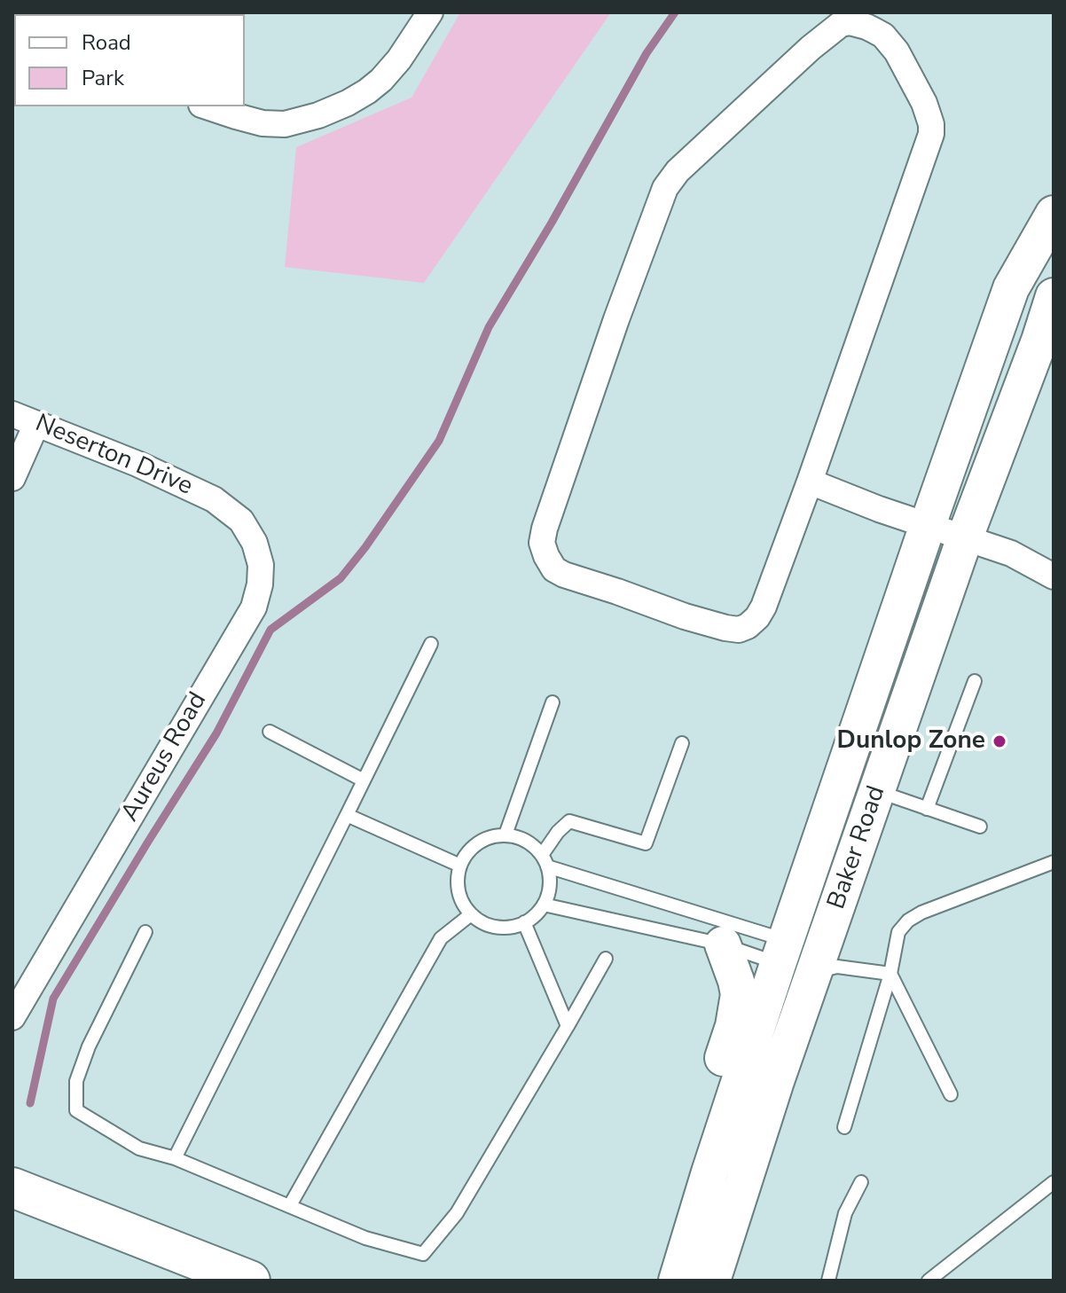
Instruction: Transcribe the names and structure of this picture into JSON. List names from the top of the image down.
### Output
{
  "streets": {
    "main road": ["Baker Road"],
    "street": ["Neserton Drive", "Aureus Road"]
  },
  "crossings": [
    ["Neserton Drive", "Aureus Road"]
  ],
  "places": ["Dunlop Zone"],
  "legend": ["Road", "Park"]
}
